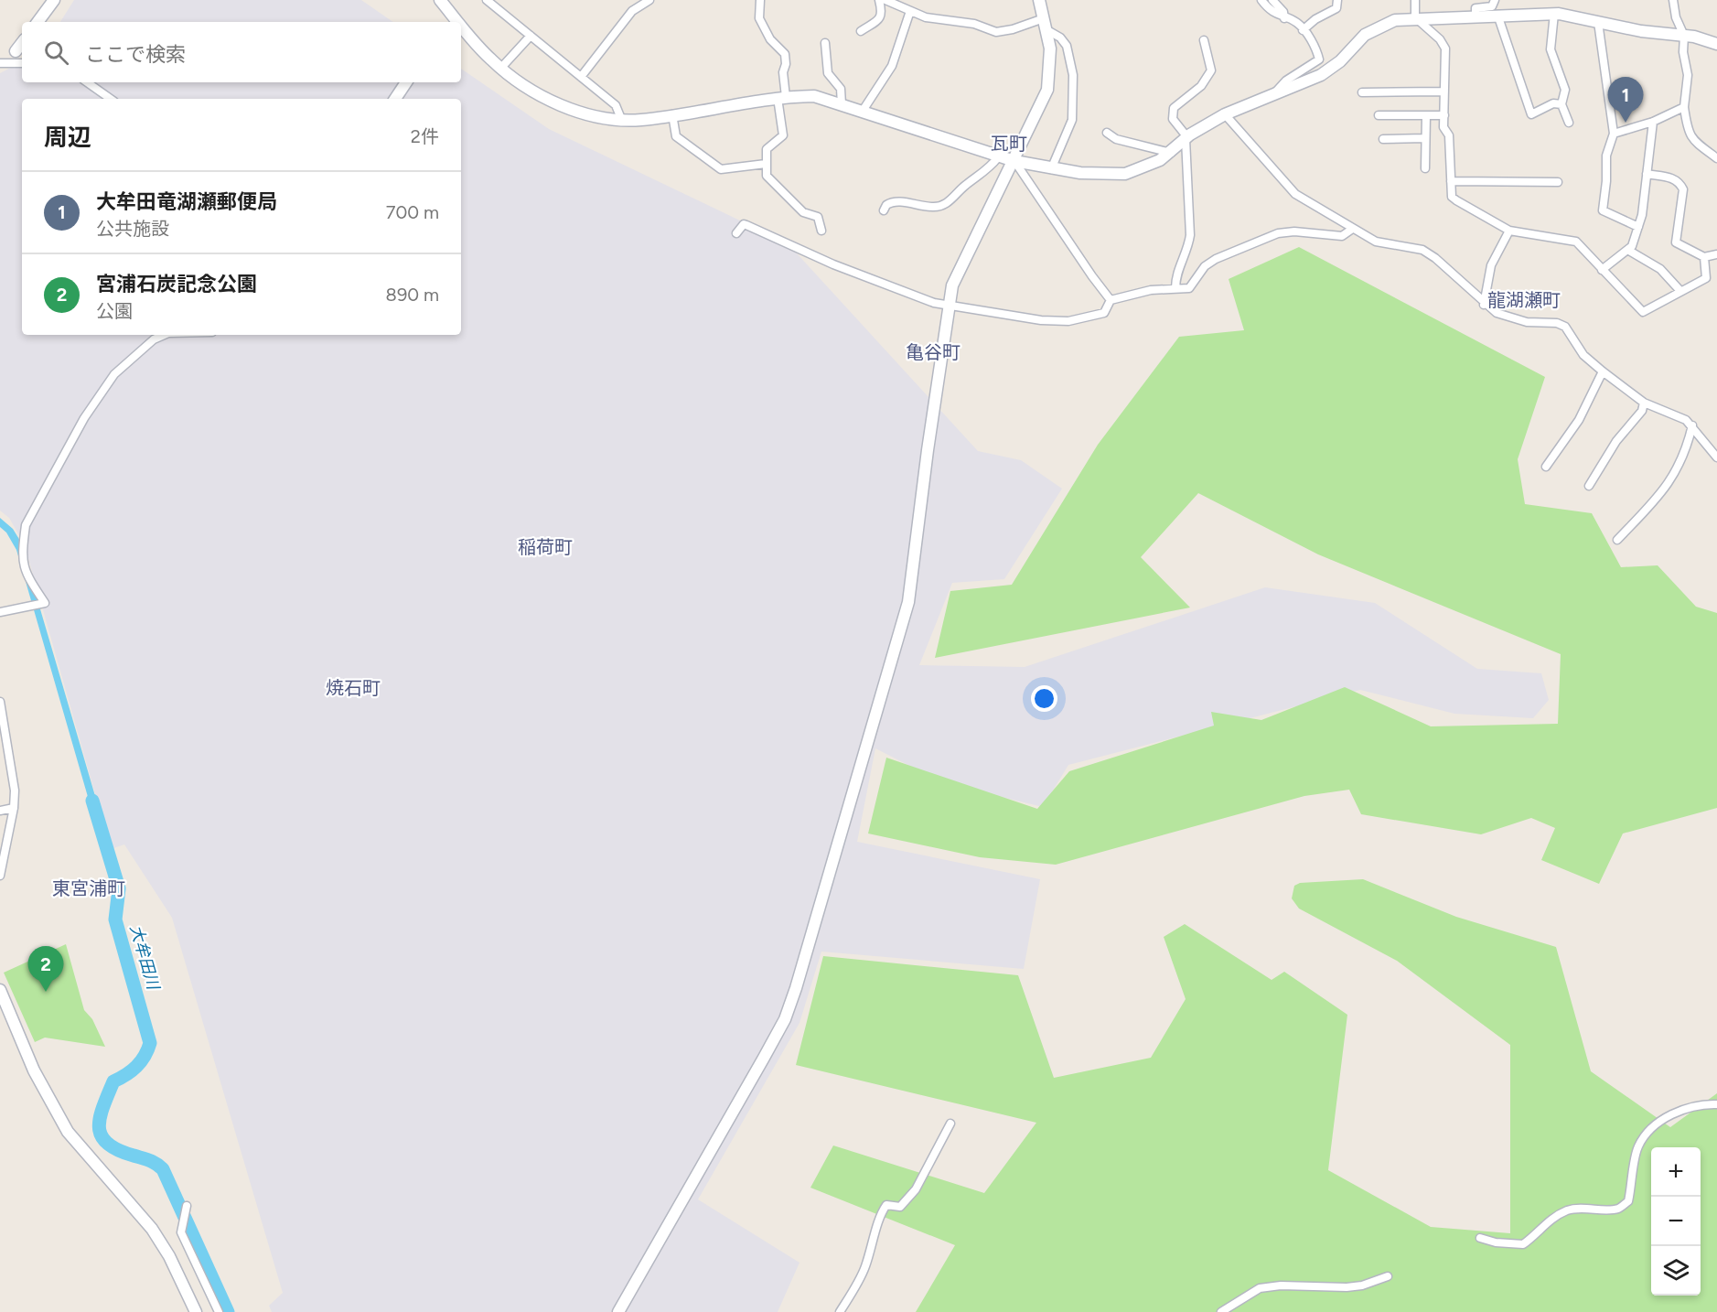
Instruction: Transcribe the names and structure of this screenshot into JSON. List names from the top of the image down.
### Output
{
  "districts": [
    "瓦町",
    "龍湖瀬町",
    "亀谷町",
    "稲荷町",
    "焼石町",
    "東宮浦町"
  ],
  "water": ["大牟田川"],
  "page": {
    "search": "ここで検索",
    "pins": ["1", "2"],
    "heading": ["周辺", "2件"],
    "list": [
      {
        "mark": "1",
        "name": "大牟田竜湖瀬郵便局",
        "note": "公共施設",
        "value": "700 m"
      },
      {
        "mark": "2",
        "name": "宮浦石炭記念公園",
        "note": "公園",
        "value": "890 m"
      }
    ],
    "map_buttons": ["+", "−"]
  }
}
